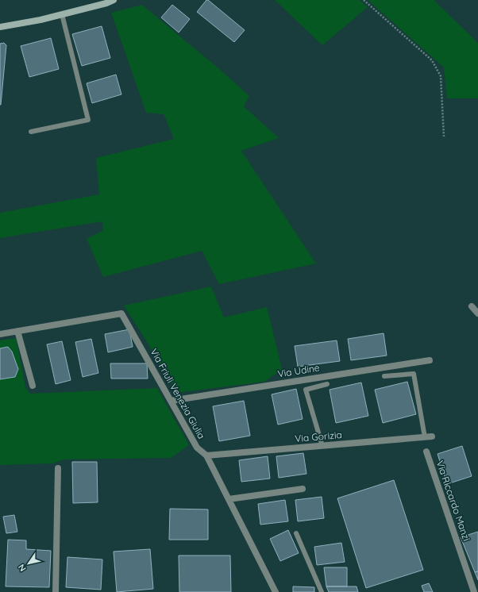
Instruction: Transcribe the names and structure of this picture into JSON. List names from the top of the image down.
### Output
{
  "streets": {
    "street": [
      "Via Udine",
      "Via Friuli Venezia Giulia",
      "Via Gorizia",
      "Via Riccardo Manzi"
    ]
  },
  "crossings": [
    ["Via Udine", "Via Friuli Venezia Giulia"],
    ["Via Friuli Venezia Giulia", "Via Gorizia"]
  ],
  "north": "bottom left"
}
